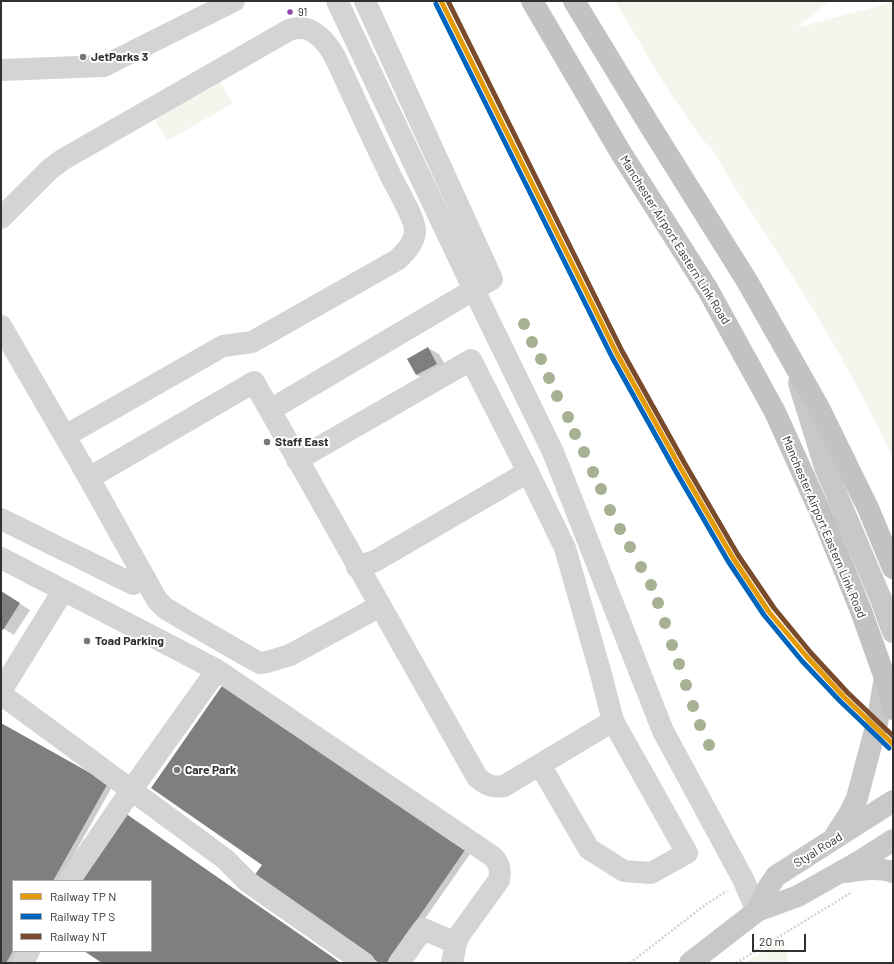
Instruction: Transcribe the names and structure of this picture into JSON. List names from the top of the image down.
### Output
{
  "streets": {
    "highway": ["Manchester Airport Eastern Link Road"],
    "main road": ["Styal Road"]
  },
  "places": [
    "91",
    "JetParks 3",
    "Staff East",
    "Toad Parking",
    "Care Park"
  ],
  "lines": ["rail line NT"],
  "legend": ["Railway TP N", "Railway TP S", "Railway NT"],
  "scale_bar": "20 m"
}
